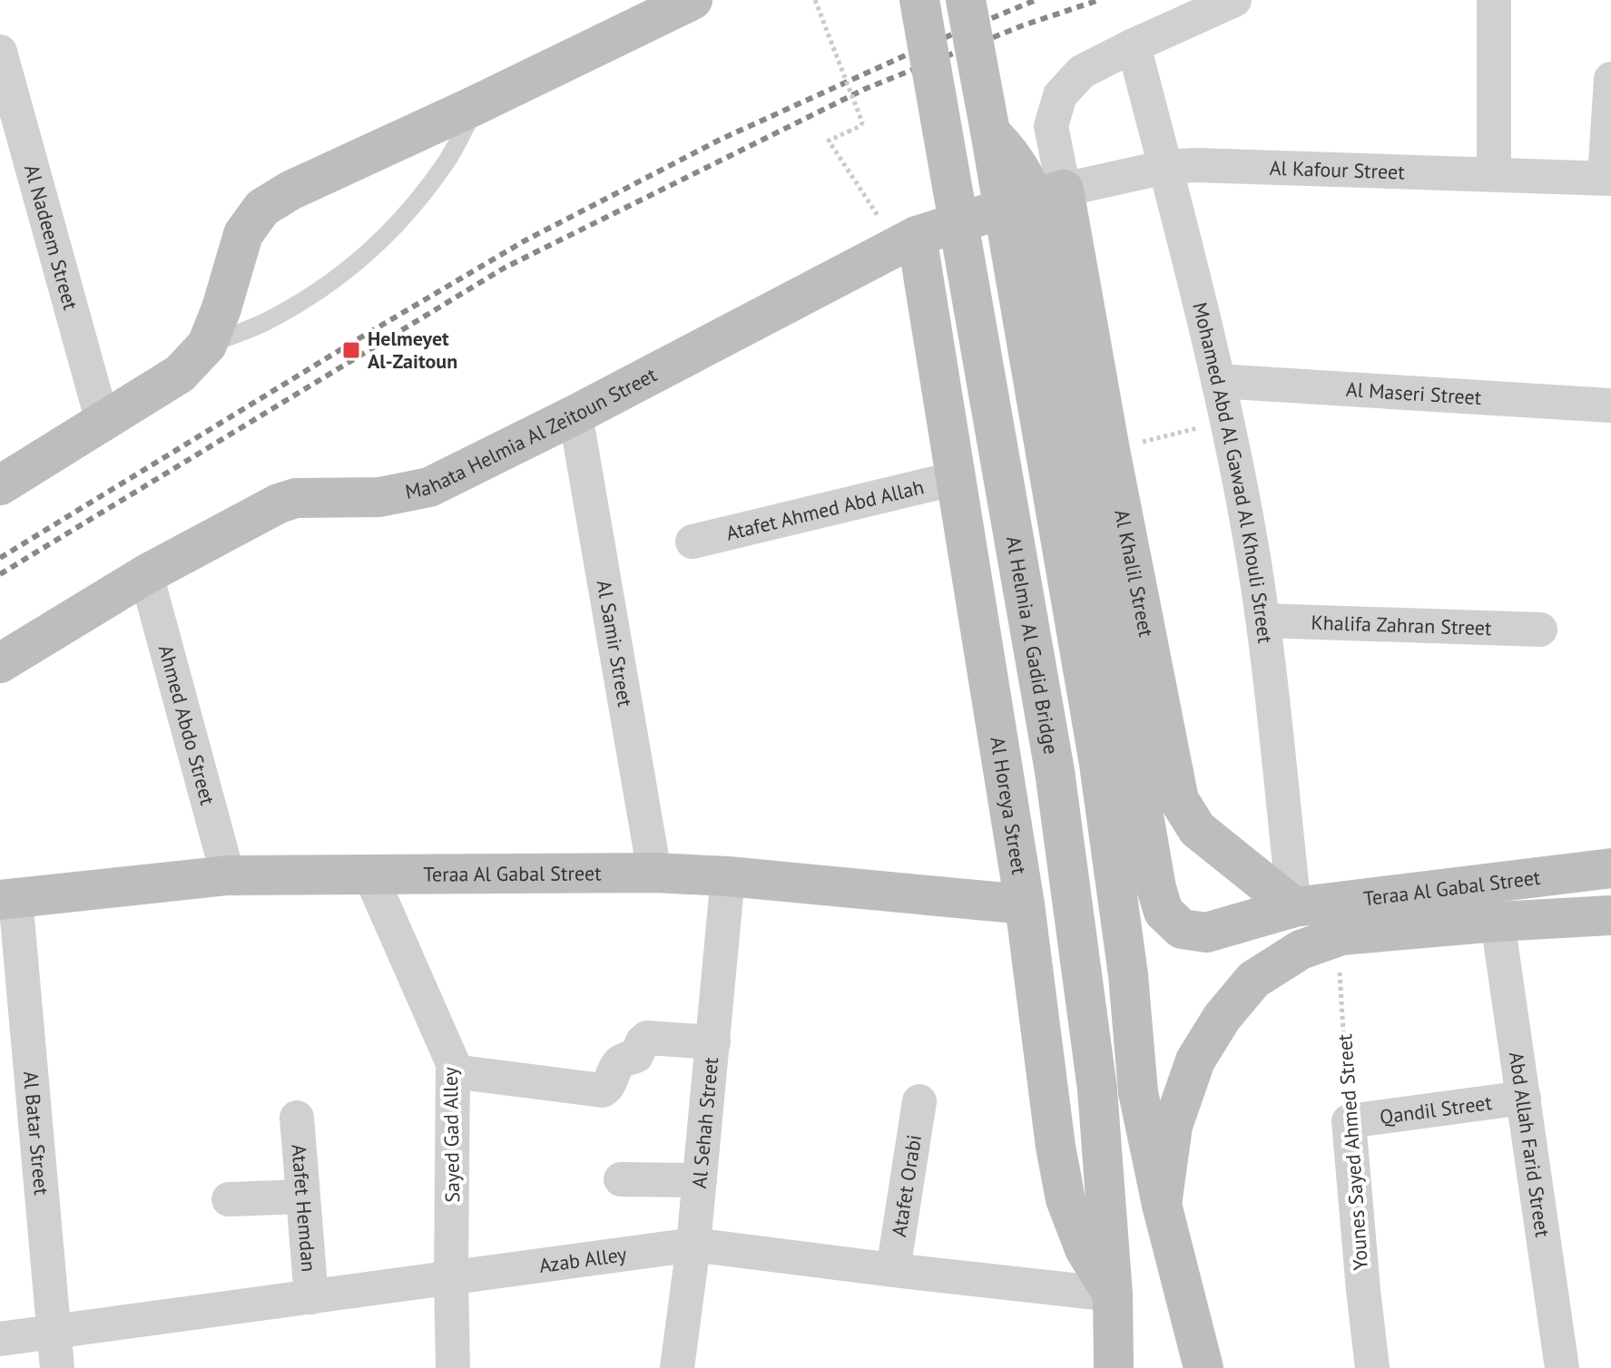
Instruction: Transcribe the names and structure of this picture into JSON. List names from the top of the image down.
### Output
{
  "streets": {
    "street": [
      "Al Kafour Street",
      "Al Nadeem Street",
      "Al Maseri Street",
      "Mahata Helmia Al Zeitoun Street",
      "Mohamed Abd Al Gawad Al Khouli Street",
      "Atafet Ahmed Abd Allah",
      "Al Khalil Street",
      "Khalifa Zahran Street",
      "Al Samir Street",
      "Al Helmia Al Gadid Bridge",
      "Ahmed Abdo Street",
      "Al Horeya Street",
      "Teraa Al Gabal Street",
      "Qandil Street",
      "Al Sehah Street",
      "Al Batar Street",
      "Sayed Gad Alley",
      "Abd Allah Farid Street",
      "Younes Sayed Ahmed Street",
      "Atafet Orabi",
      "Atafet Hemdan",
      "Azab Alley"
    ]
  },
  "crossings": [
    ["Al Kafour Street", "Mahata Helmia Al Zeitoun Street"],
    ["Al Kafour Street", "Mohamed Abd Al Gawad Al Khouli Street"],
    ["Al Kafour Street", "Al Khalil Street"],
    ["Al Maseri Street", "Mohamed Abd Al Gawad Al Khouli Street"],
    ["Mahata Helmia Al Zeitoun Street", "Al Khalil Street"],
    ["Mahata Helmia Al Zeitoun Street", "Al Samir Street"],
    ["Mahata Helmia Al Zeitoun Street", "Ahmed Abdo Street"],
    ["Mahata Helmia Al Zeitoun Street", "Al Horeya Street"],
    ["Mohamed Abd Al Gawad Al Khouli Street", "Al Khalil Street"],
    ["Mohamed Abd Al Gawad Al Khouli Street", "Khalifa Zahran Street"],
    ["Mohamed Abd Al Gawad Al Khouli Street", "Teraa Al Gabal Street"],
    ["Atafet Ahmed Abd Allah", "Al Horeya Street"],
    ["Al Khalil Street", "Teraa Al Gabal Street"],
    ["Al Samir Street", "Teraa Al Gabal Street"],
    ["Al Helmia Al Gadid Bridge", "Al Horeya Street"],
    ["Al Helmia Al Gadid Bridge", "Azab Alley"],
    ["Ahmed Abdo Street", "Teraa Al Gabal Street"],
    ["Al Horeya Street", "Teraa Al Gabal Street"],
    ["Al Horeya Street", "Azab Alley"],
    ["Teraa Al Gabal Street", "Al Sehah Street"],
    ["Teraa Al Gabal Street", "Al Batar Street"],
    ["Teraa Al Gabal Street", "Sayed Gad Alley"],
    ["Teraa Al Gabal Street", "Abd Allah Farid Street"],
    ["Teraa Al Gabal Street", "Younes Sayed Ahmed Street"],
    ["Qandil Street", "Abd Allah Farid Street"],
    ["Qandil Street", "Younes Sayed Ahmed Street"],
    ["Al Sehah Street", "Azab Alley"],
    ["Al Batar Street", "Azab Alley"],
    ["Sayed Gad Alley", "Azab Alley"],
    ["Atafet Orabi", "Azab Alley"],
    ["Atafet Hemdan", "Azab Alley"]
  ],
  "places": {
    "transit": ["Helmeyet Al-Zaitoun"]
  }
}
